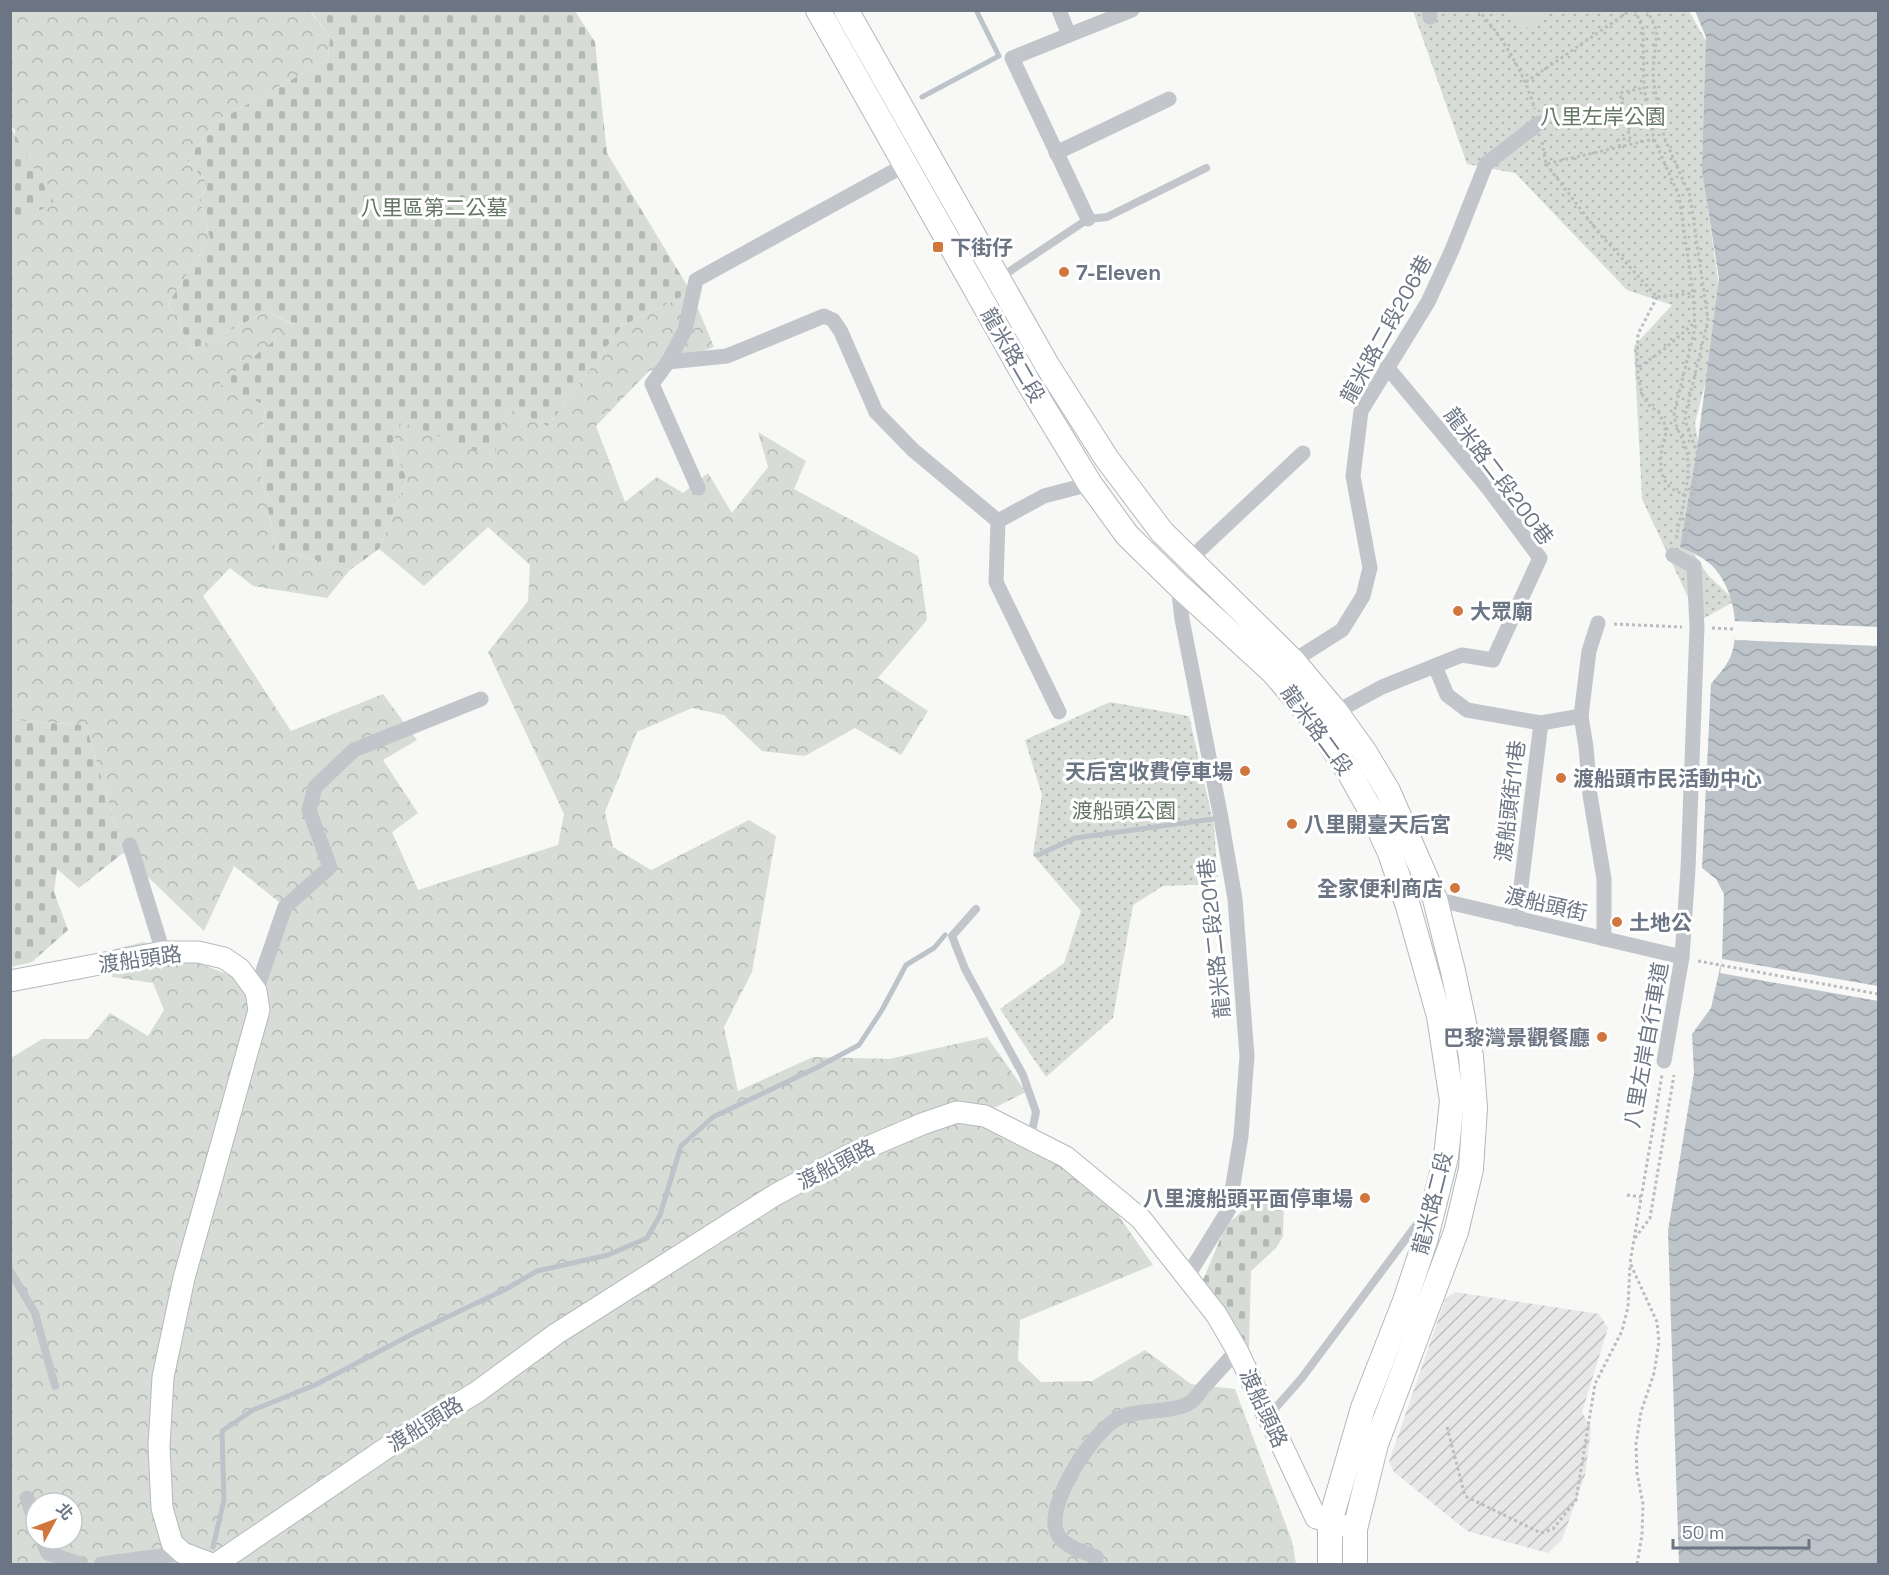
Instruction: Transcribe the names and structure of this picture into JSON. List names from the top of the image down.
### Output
{
  "streets": {
    "main road": ["龍米路二段"],
    "street": [
      "龍米路二段206巷",
      "龍米路二段200巷",
      "渡船頭街11巷",
      "渡船頭街",
      "龍米路二段201巷",
      "渡船頭路",
      "八里左岸自行車道"
    ]
  },
  "crossings": [
    ["龍米路二段206巷", "龍米路二段"],
    ["龍米路二段206巷", "龍米路二段200巷"],
    ["龍米路二段", "龍米路二段200巷"],
    ["龍米路二段", "渡船頭街"],
    ["龍米路二段", "龍米路二段201巷"],
    ["龍米路二段", "渡船頭路"],
    ["渡船頭街11巷", "渡船頭街"],
    ["渡船頭街", "八里左岸自行車道"],
    ["龍米路二段201巷", "渡船頭路"]
  ],
  "parks": ["八里左岸公園", "八里區第二公墓", "渡船頭公園"],
  "places": {
    "transit": ["下街仔"],
    "other": [
      "7-Eleven",
      "大眾廟",
      "天后宮收費停車場",
      "渡船頭市民活動中心",
      "八里開臺天后宮",
      "全家便利商店",
      "土地公",
      "巴黎灣景觀餐廳",
      "八里渡船頭平面停車場"
    ]
  },
  "scale_bar": "50 m",
  "north": "top right"
}
